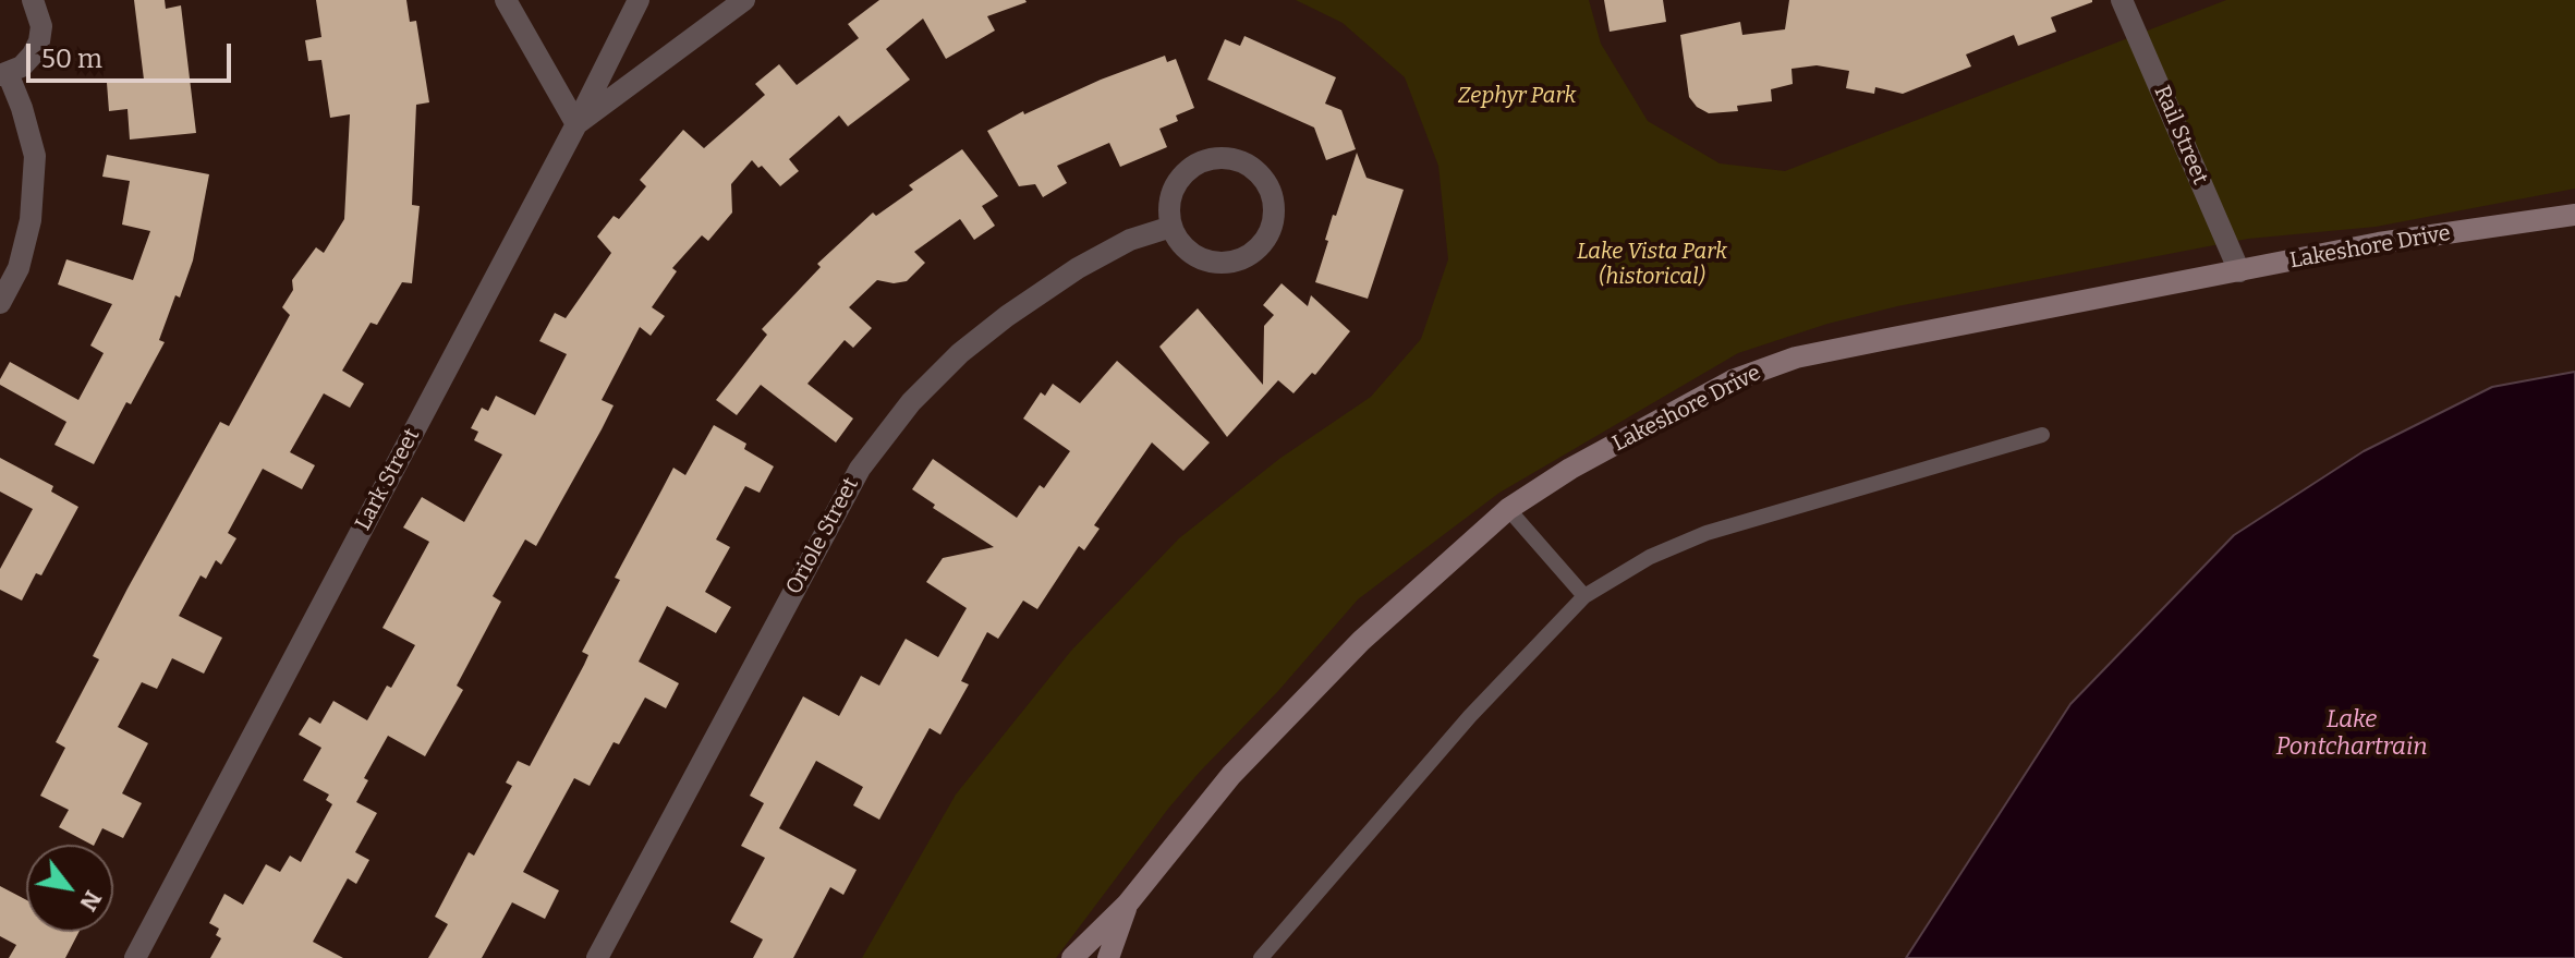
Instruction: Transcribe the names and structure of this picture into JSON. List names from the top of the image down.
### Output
{
  "streets": {
    "street": [
      "Rail Street",
      "Lakeshore Drive",
      "Lark Street",
      "Oriole Street"
    ]
  },
  "crossings": [
    ["Rail Street", "Lakeshore Drive"]
  ],
  "water": ["Lake Pontchartrain"],
  "parks": ["Zephyr Park", "Lake Vista Park (historical)"],
  "scale_bar": "50 m",
  "north": "bottom right"
}
